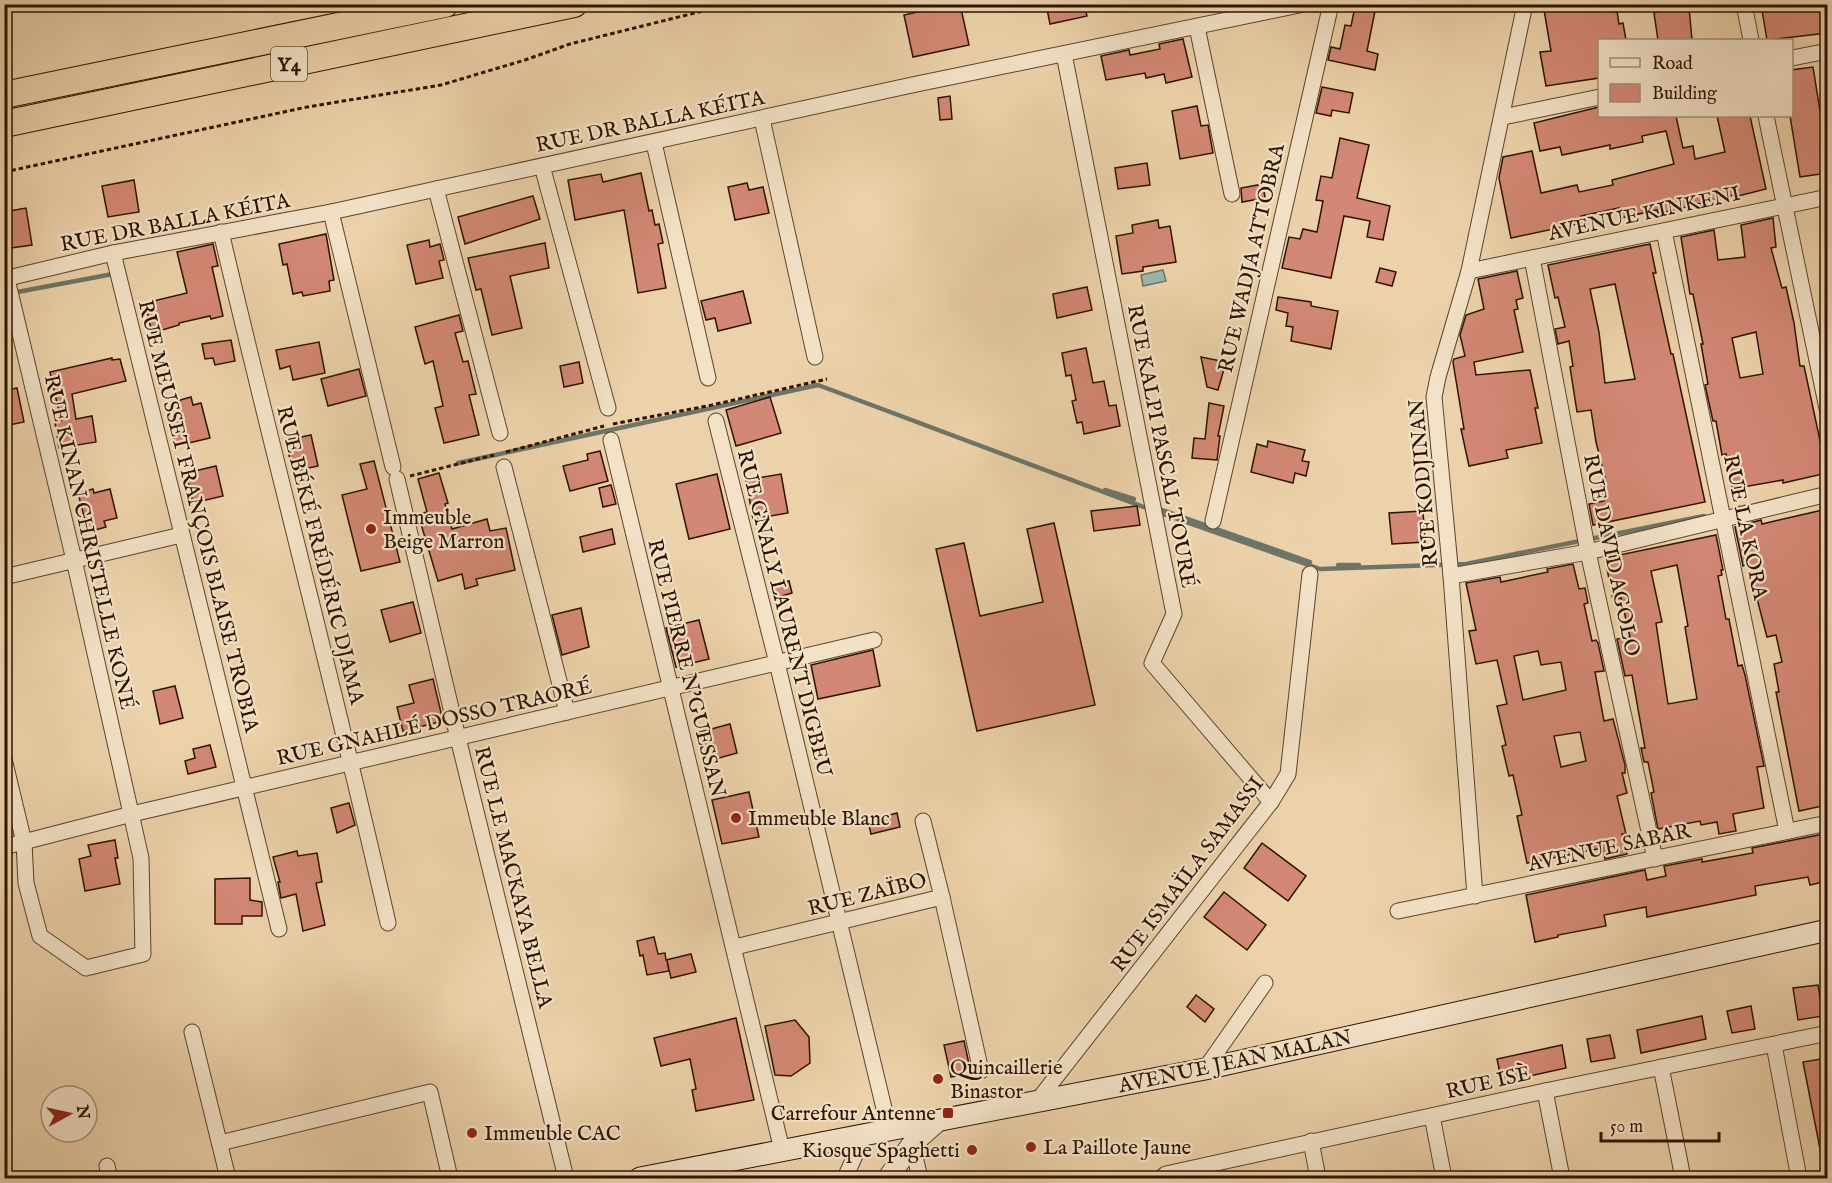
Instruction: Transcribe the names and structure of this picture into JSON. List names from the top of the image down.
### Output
{
  "streets": {
    "highway": ["Y4"],
    "main road": ["AVENUE JEAN MALAN"],
    "street": [
      "RUE DR BALLA KÉITA",
      "AVENUE KINKENI",
      "RUE WADJA ATTOBRA",
      "RUE KALPI PASCAL TOURÉ",
      "RUE KODJINAN",
      "RUE MEUSSET FRANÇOIS BLAISE TROBIA",
      "RUE LA KORA",
      "RUE KINAN CHRISTELLE KONÉ",
      "RUE BÉKÉ FRÉDÉRIC DJAMA",
      "RUE DAVID AGOLO",
      "RUE GNALY LAURENT DIGBEU",
      "RUE PIERRE N'GUESSAN",
      "RUE GNAHLÉ DOSSO TRAORÉ",
      "AVENUE SABAR",
      "RUE ISMAÏLA SAMASSI",
      "RUE LE MACKAYA BELLA",
      "RUE ZAÏBO",
      "RUE ISÈ"
    ]
  },
  "crossings": [
    ["RUE DR BALLA KÉITA", "RUE KALPI PASCAL TOURÉ"],
    ["RUE DR BALLA KÉITA", "RUE MEUSSET FRANÇOIS BLAISE TROBIA"],
    ["RUE DR BALLA KÉITA", "RUE KINAN CHRISTELLE KONÉ"],
    ["RUE DR BALLA KÉITA", "RUE BÉKÉ FRÉDÉRIC DJAMA"],
    ["RUE DR BALLA KÉITA", "RUE LE MACKAYA BELLA"],
    ["AVENUE KINKENI", "RUE KODJINAN"],
    ["AVENUE KINKENI", "RUE LA KORA"],
    ["AVENUE KINKENI", "RUE DAVID AGOLO"],
    ["RUE KALPI PASCAL TOURÉ", "RUE ISMAÏLA SAMASSI"],
    ["RUE KODJINAN", "AVENUE SABAR"],
    ["RUE MEUSSET FRANÇOIS BLAISE TROBIA", "RUE GNAHLÉ DOSSO TRAORÉ"],
    ["RUE LA KORA", "AVENUE SABAR"],
    ["RUE KINAN CHRISTELLE KONÉ", "RUE GNAHLÉ DOSSO TRAORÉ"],
    ["RUE BÉKÉ FRÉDÉRIC DJAMA", "RUE GNAHLÉ DOSSO TRAORÉ"],
    ["RUE DAVID AGOLO", "AVENUE SABAR"],
    ["RUE GNALY LAURENT DIGBEU", "RUE GNAHLÉ DOSSO TRAORÉ"],
    ["RUE GNALY LAURENT DIGBEU", "RUE ZAÏBO"],
    ["RUE GNALY LAURENT DIGBEU", "AVENUE JEAN MALAN"],
    ["RUE PIERRE N'GUESSAN", "RUE GNAHLÉ DOSSO TRAORÉ"],
    ["RUE PIERRE N'GUESSAN", "RUE ZAÏBO"],
    ["RUE PIERRE N'GUESSAN", "AVENUE JEAN MALAN"],
    ["RUE GNAHLÉ DOSSO TRAORÉ", "RUE LE MACKAYA BELLA"],
    ["RUE ISMAÏLA SAMASSI", "AVENUE JEAN MALAN"]
  ],
  "places": {
    "other": [
      "Immeuble Beige Marron",
      "Immeuble Blanc",
      "Quincaillerie Binastor",
      "Immeuble CAC",
      "La Paillote Jaune",
      "Kiosque Spaghetti"
    ],
    "transit": ["Carrefour Antenne"]
  },
  "legend": ["Road", "Building"],
  "scale_bar": "50 m",
  "north": "right"
}
